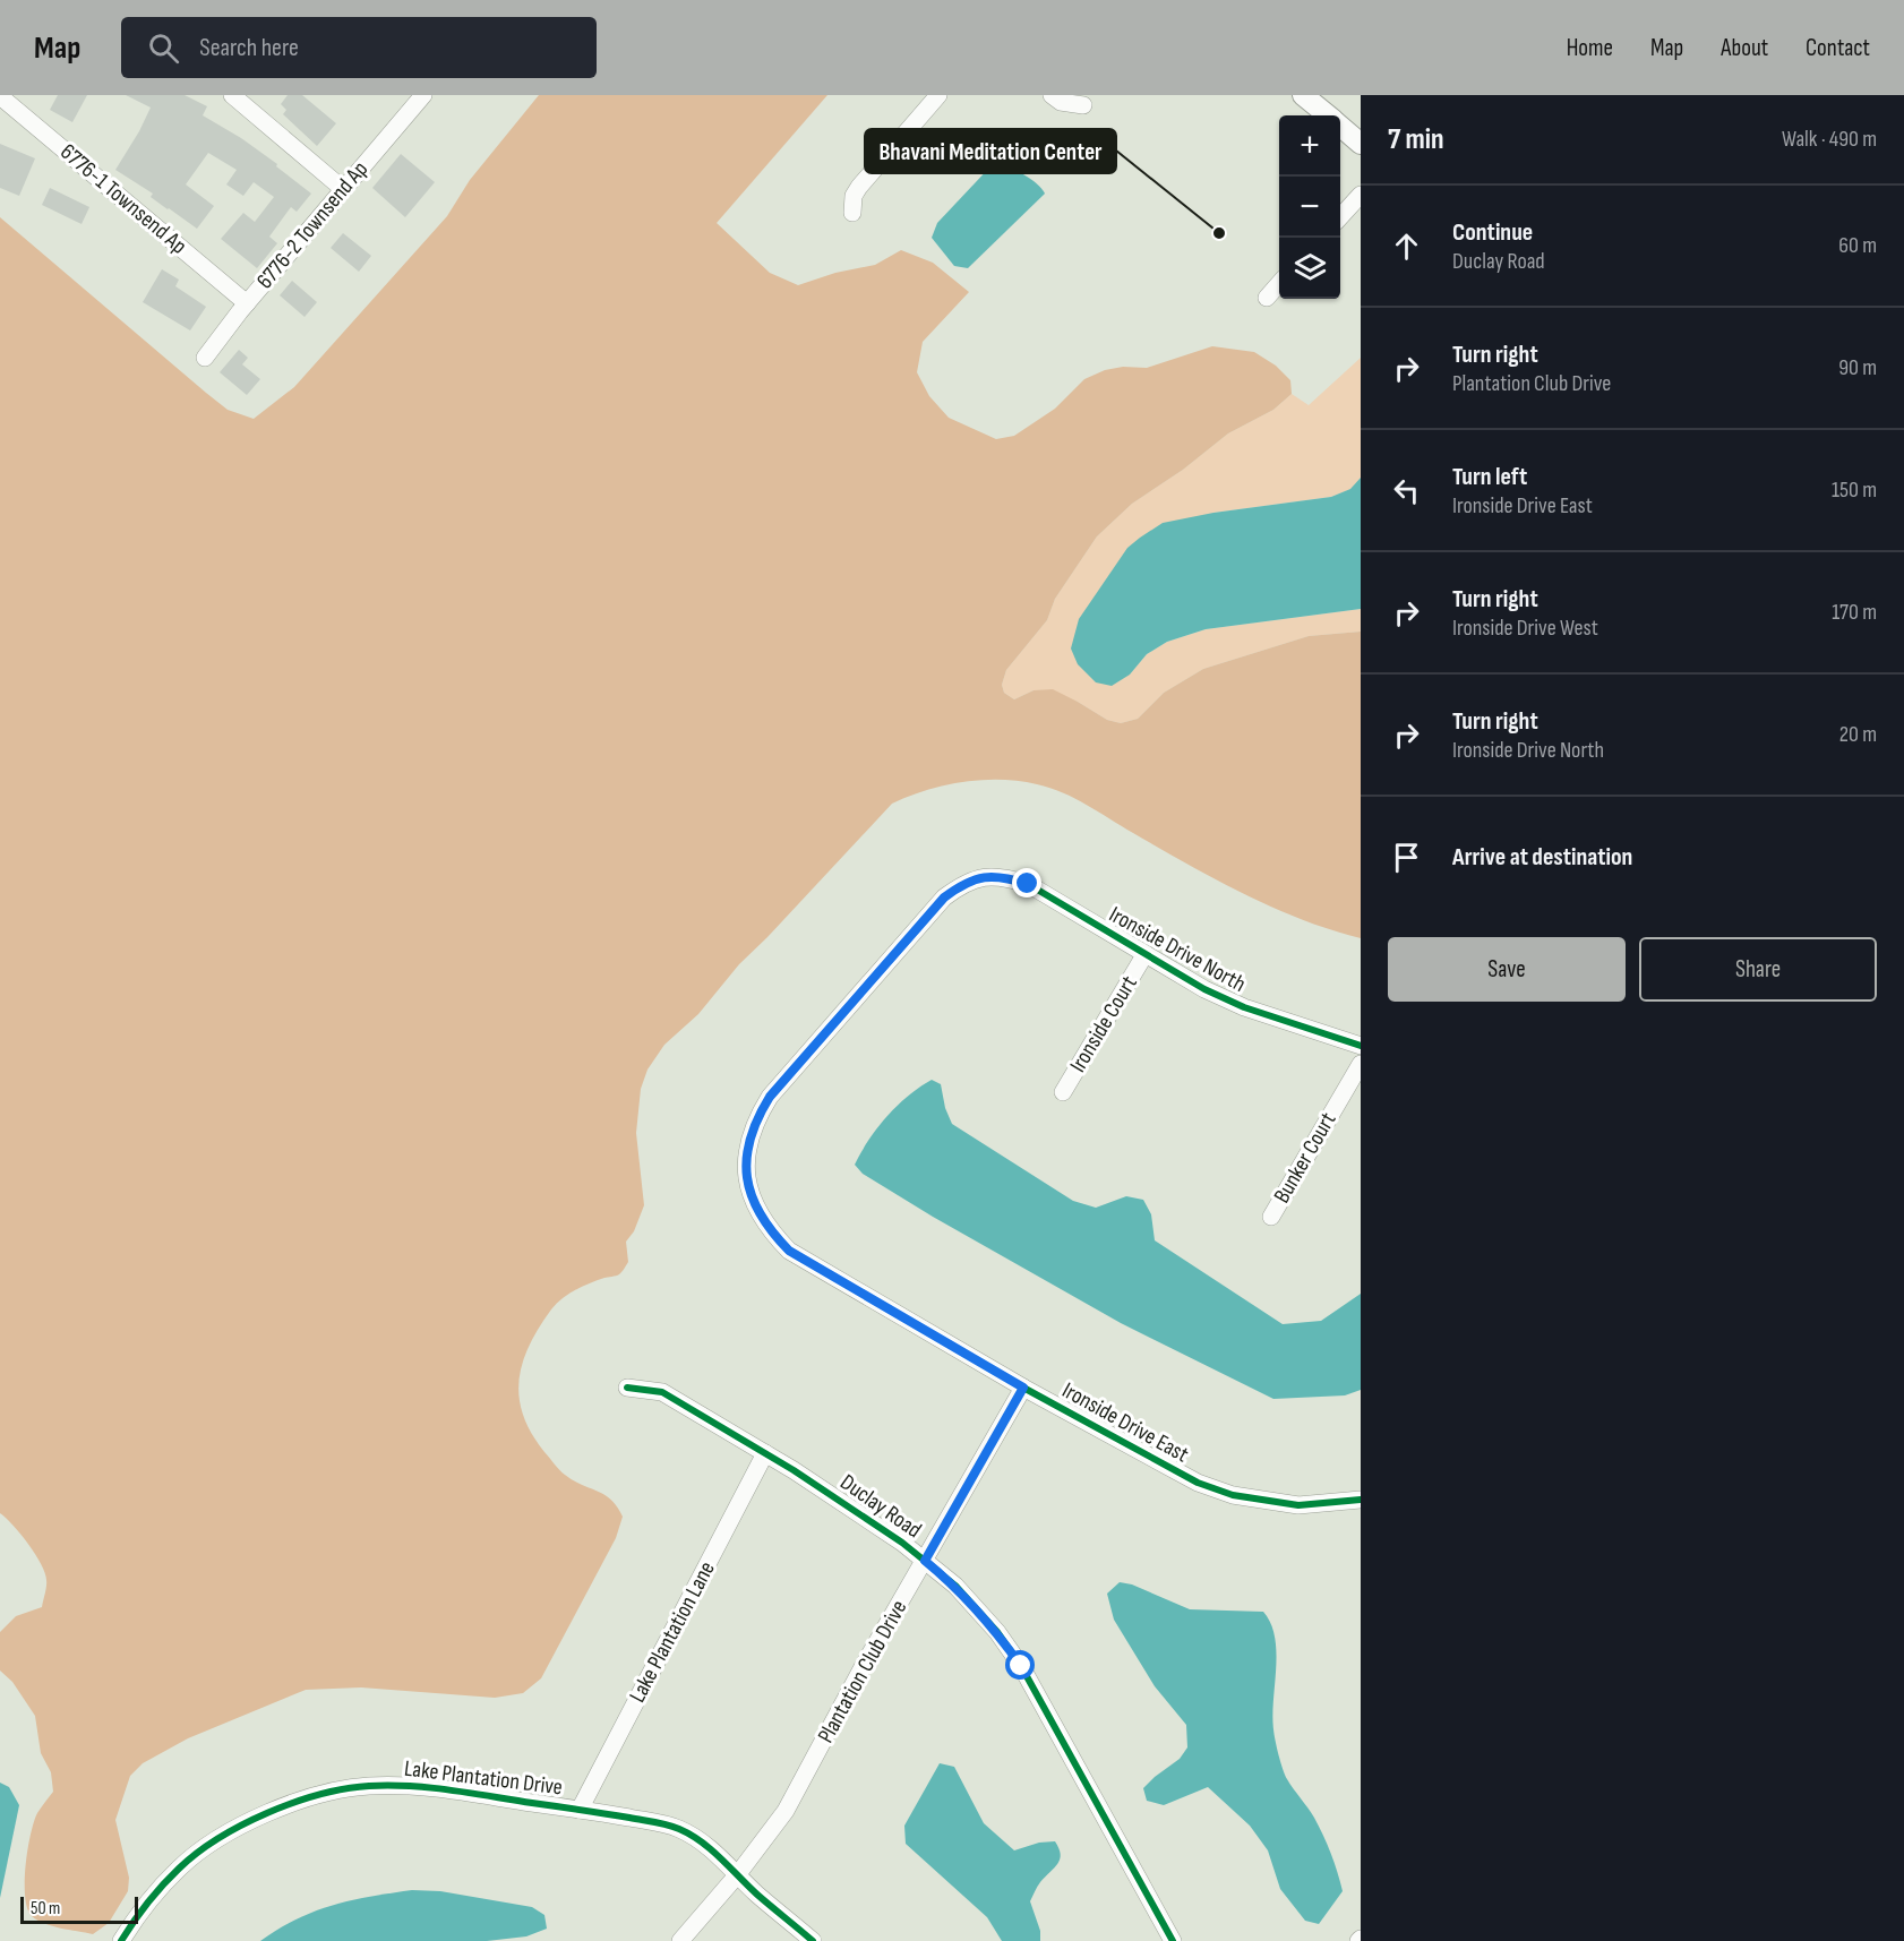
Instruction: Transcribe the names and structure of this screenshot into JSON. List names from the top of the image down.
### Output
{
  "streets": {
    "street": [
      "6776-1 Townsend Ap",
      "6776-2 Townsend Ap",
      "Ironside Drive North",
      "Ironside Court",
      "Bunker Court",
      "Ironside Drive East",
      "Duclay Road",
      "Lake Plantation Lane",
      "Plantation Club Drive",
      "Lake Plantation Drive"
    ]
  },
  "crossings": [
    ["6776-1 Townsend Ap", "6776-2 Townsend Ap"],
    ["Ironside Drive North", "Ironside Court"],
    ["Ironside Drive North", "Ironside Drive East"],
    ["Ironside Drive East", "Plantation Club Drive"],
    ["Duclay Road", "Lake Plantation Lane"],
    ["Duclay Road", "Plantation Club Drive"],
    ["Lake Plantation Lane", "Lake Plantation Drive"],
    ["Plantation Club Drive", "Lake Plantation Drive"]
  ],
  "places": ["Bhavani Meditation Center"],
  "scale_bar": "50 m",
  "page": {
    "header": "Map",
    "search": "Search here",
    "nav": [
      "Home",
      "Map",
      "About",
      "Contact"
    ],
    "heading": ["7 min", "Walk · 490 m"],
    "map_buttons": ["+", "−"],
    "list": [
      ["Continue", "Duclay Road", "60 m"],
      ["Turn right", "Plantation Club Drive", "90 m"],
      ["Turn left", "Ironside Drive East", "150 m"],
      ["Turn right", "Ironside Drive West", "170 m"],
      ["Turn right", "Ironside Drive North", "20 m"],
      "Arrive at destination"
    ],
    "buttons": ["Save", "Share"],
    "scale": "50 m"
  }
}
